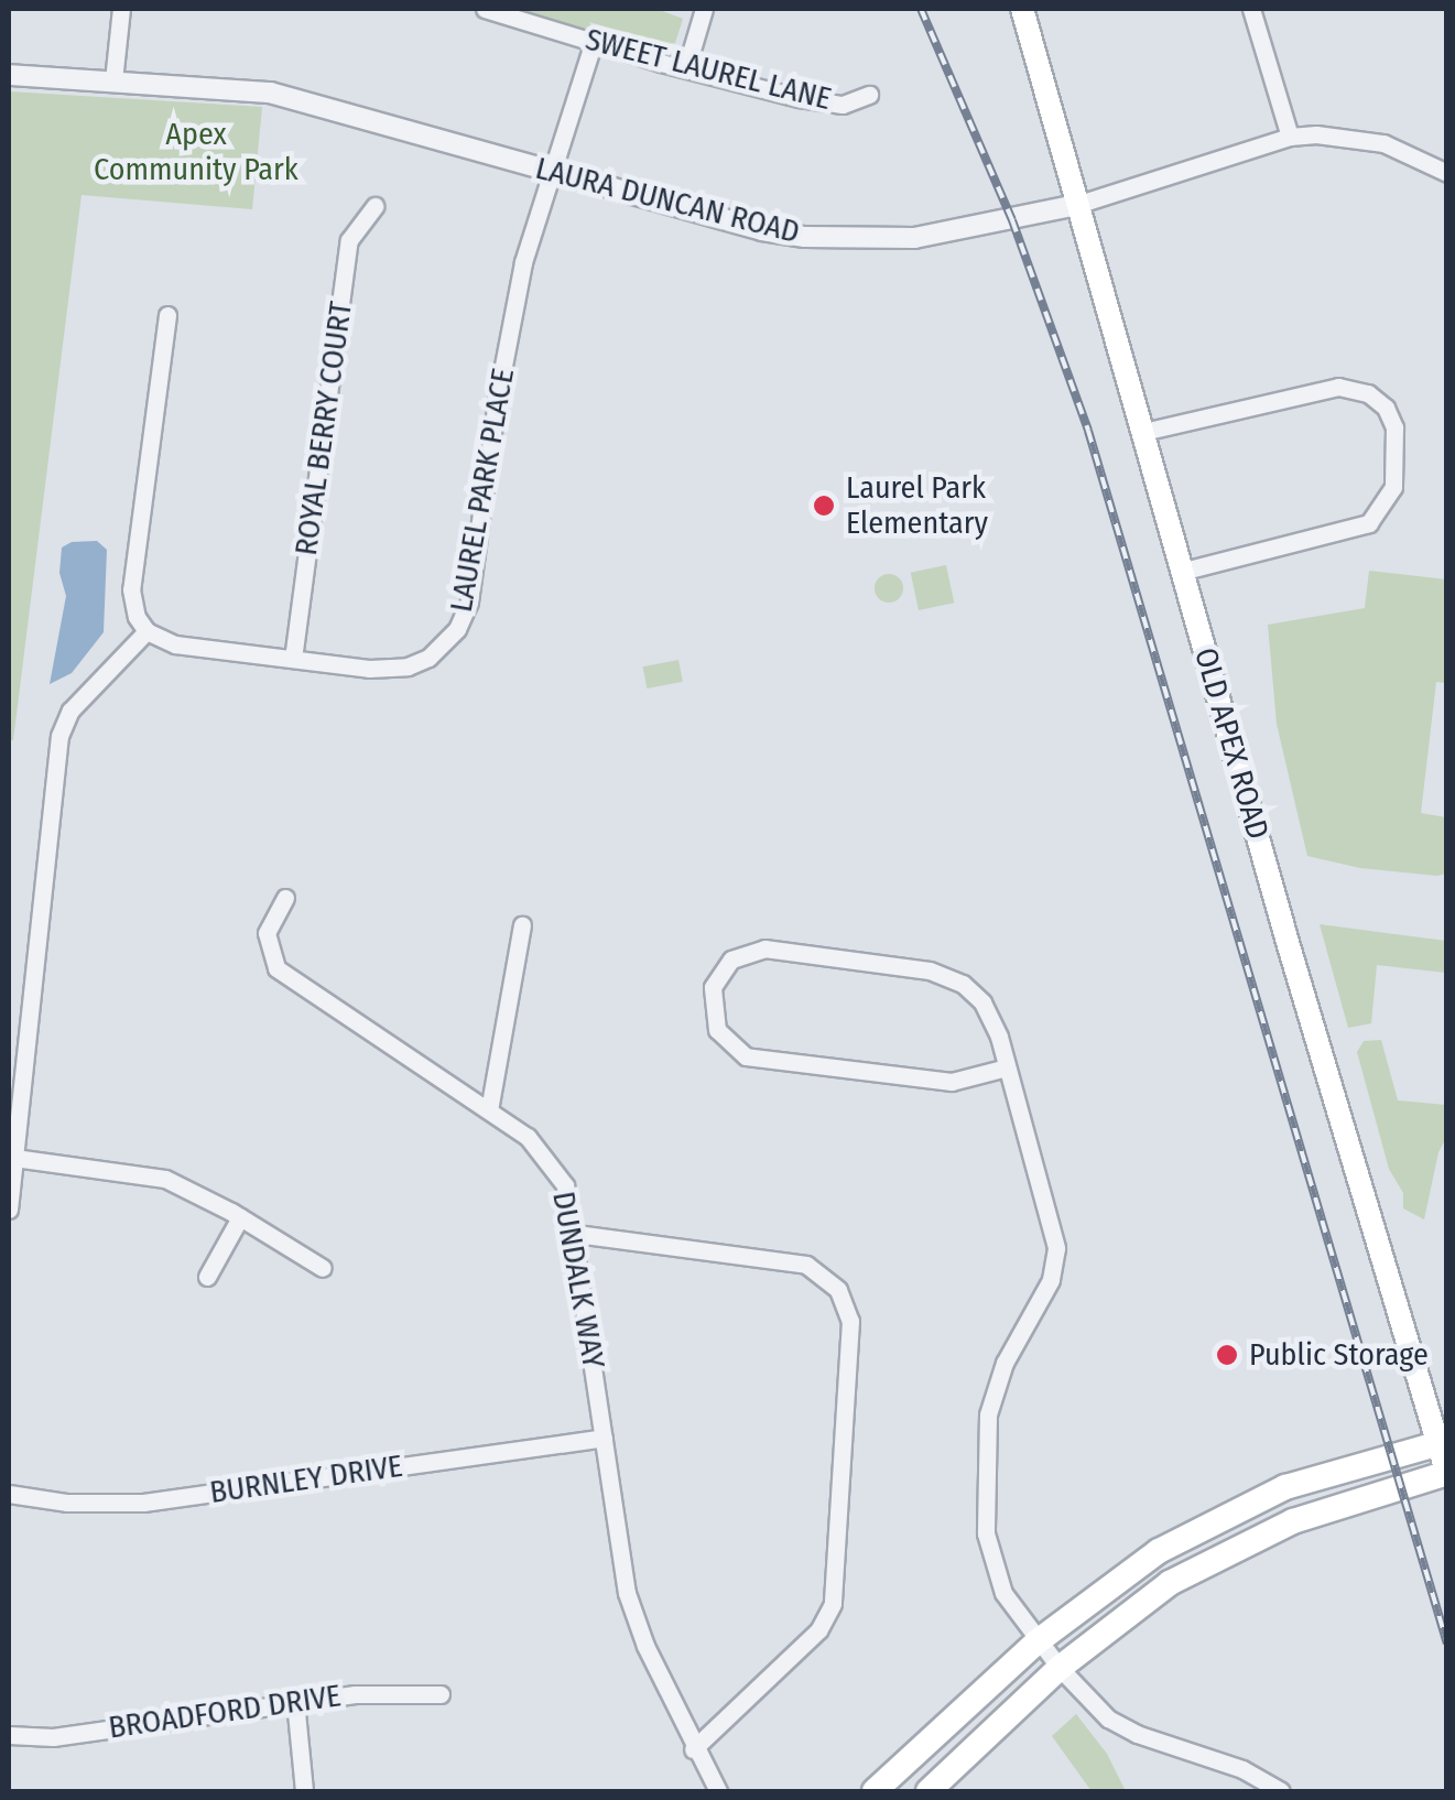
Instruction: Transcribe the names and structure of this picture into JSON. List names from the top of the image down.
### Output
{
  "streets": {
    "main road": ["OLD APEX ROAD"],
    "street": [
      "SWEET LAUREL LANE",
      "LAURA DUNCAN ROAD",
      "ROYAL BERRY COURT",
      "LAUREL PARK PLACE",
      "DUNDALK WAY",
      "BURNLEY DRIVE",
      "BROADFORD DRIVE"
    ]
  },
  "crossings": [
    ["SWEET LAUREL LANE", "LAUREL PARK PLACE"],
    ["LAURA DUNCAN ROAD", "LAUREL PARK PLACE"],
    ["LAURA DUNCAN ROAD", "OLD APEX ROAD"],
    ["ROYAL BERRY COURT", "LAUREL PARK PLACE"],
    ["DUNDALK WAY", "BURNLEY DRIVE"]
  ],
  "parks": ["Apex Community Park"],
  "places": ["Laurel Park Elementary", "Public Storage"]
}
